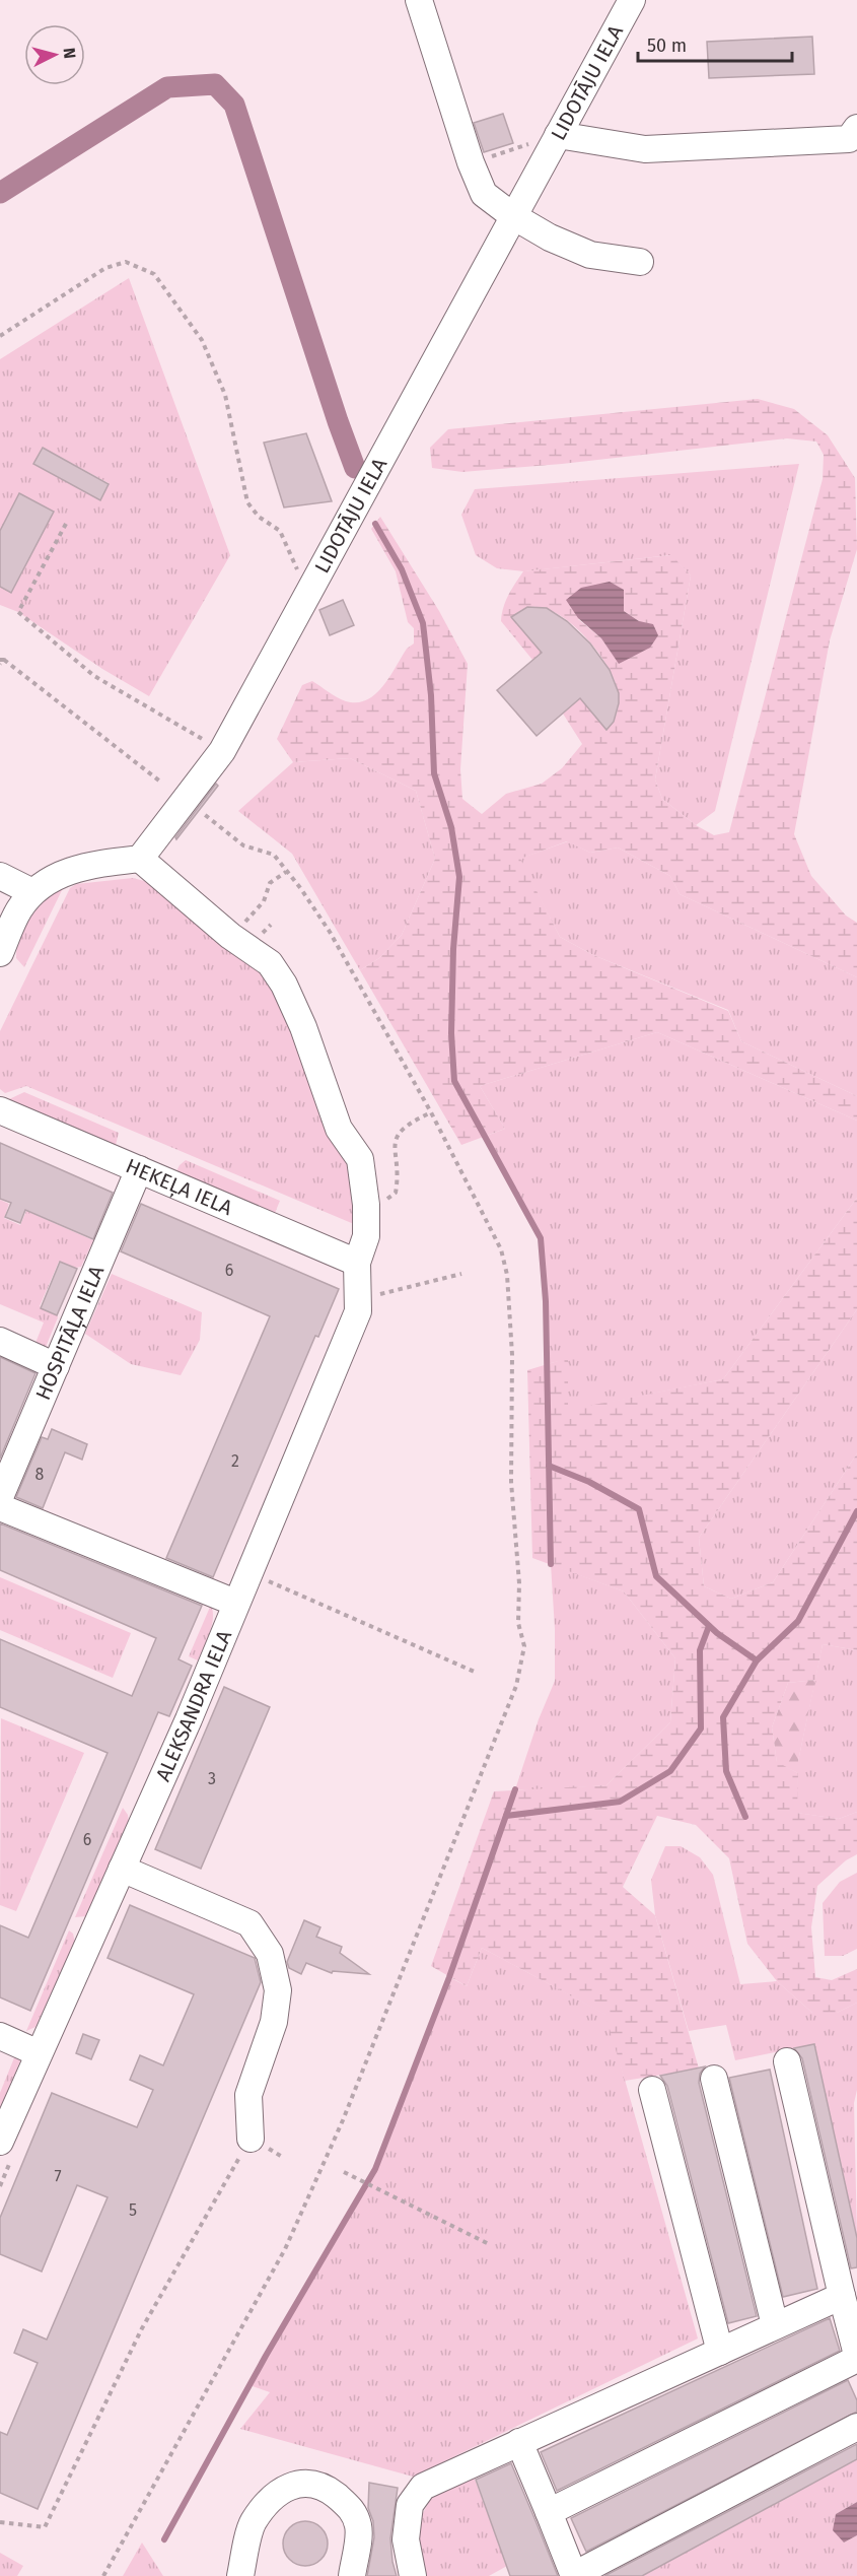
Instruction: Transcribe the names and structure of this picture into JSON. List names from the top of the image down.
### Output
{
  "streets": {
    "street": [
      "LIDOTĀJU IELA",
      "HEKEĻA IELA",
      "HOSPITĀĻA IELA",
      "ALEKSANDRA IELA"
    ]
  },
  "crossings": [
    ["HEKEĻA IELA", "HOSPITĀĻA IELA"],
    ["HEKEĻA IELA", "ALEKSANDRA IELA"]
  ],
  "house_numbers": [
    "6",
    "2",
    "8",
    "3",
    "6",
    "7",
    "5"
  ],
  "scale_bar": "50 m",
  "north": "right"
}
